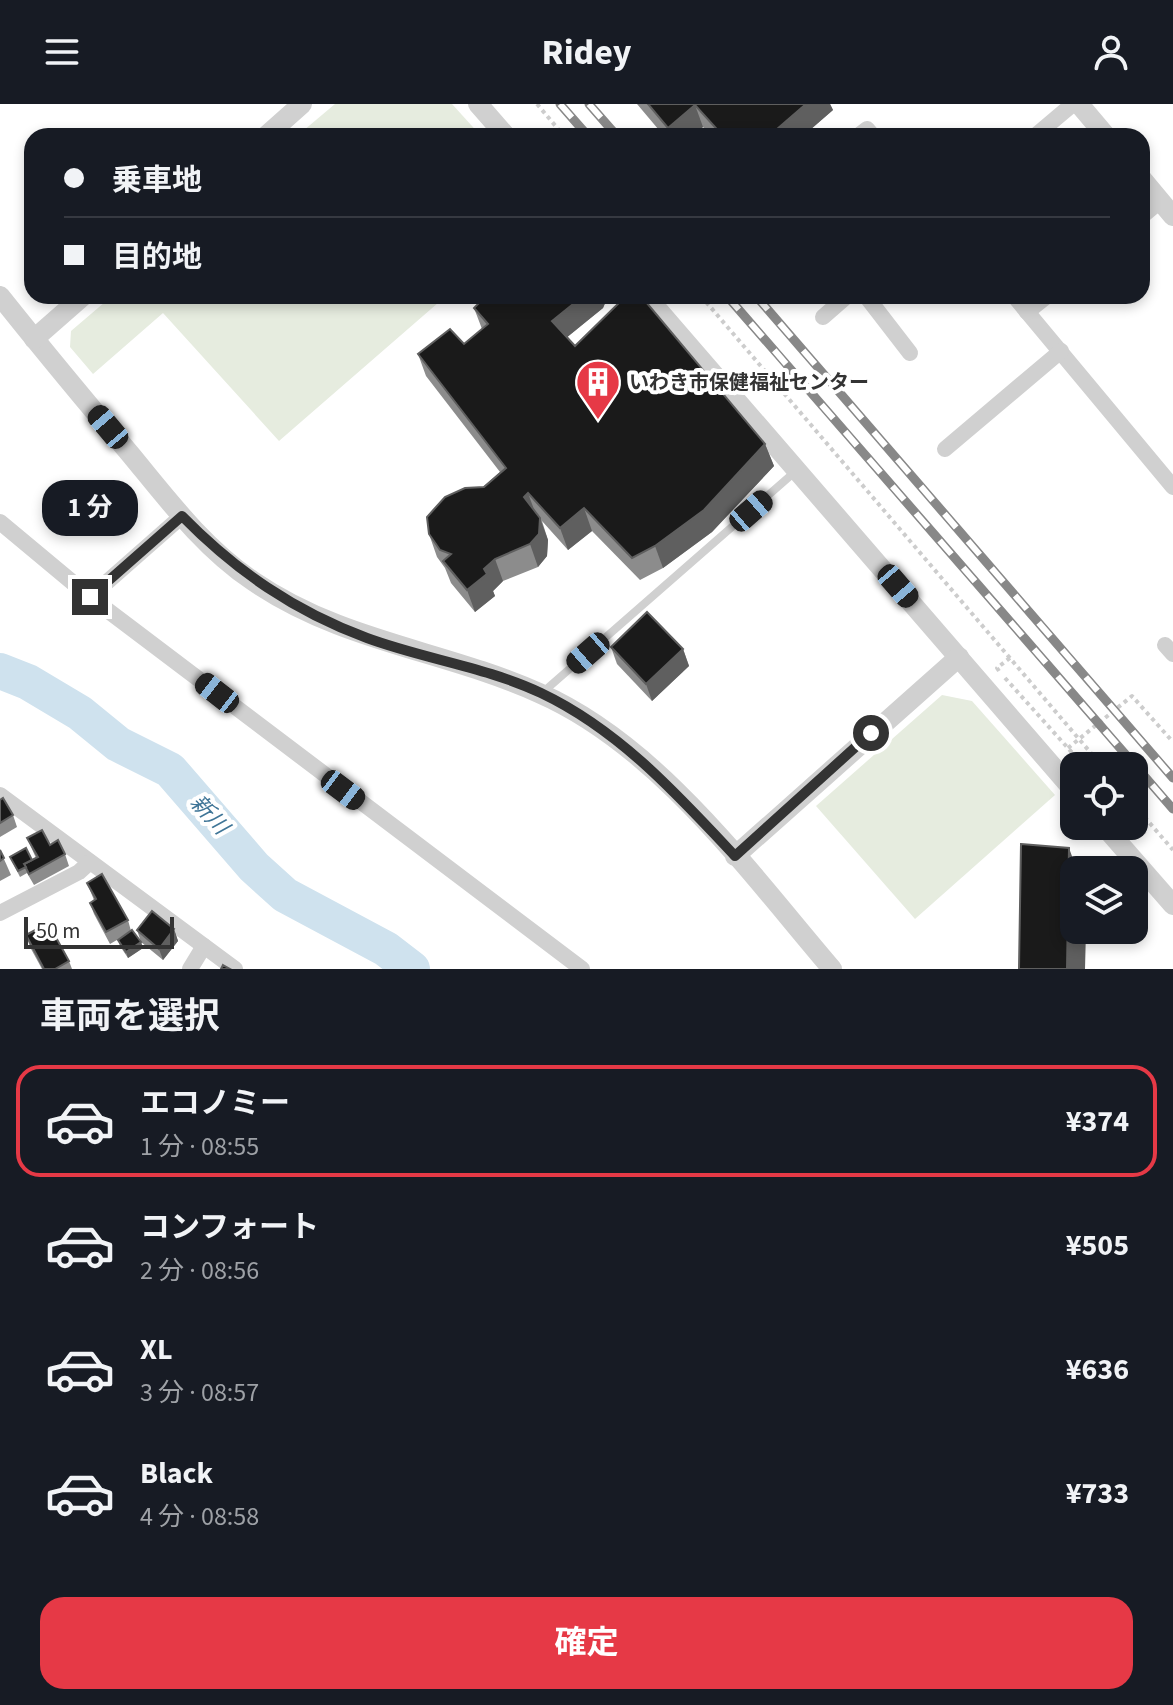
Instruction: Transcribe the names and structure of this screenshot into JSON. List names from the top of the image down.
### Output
{
  "water": ["新川"],
  "places": {
    "building": ["いわき市保健福祉センター"]
  },
  "scale_bar": "50 m",
  "page": {
    "header": "Ridey",
    "banner": ["乗車地", "目的地"],
    "bubble": "1 分",
    "scale": "50 m",
    "heading": "車両を選択",
    "list": [
      {
        "name": "エコノミー",
        "note": "1 分 · 08:55",
        "value": "¥374"
      },
      {
        "name": "コンフォート",
        "note": "2 分 · 08:56",
        "value": "¥505"
      },
      {
        "name": "XL",
        "note": "3 分 · 08:57",
        "value": "¥636"
      },
      {
        "name": "Black",
        "note": "4 分 · 08:58",
        "value": "¥733"
      }
    ],
    "buttons": "確定"
  }
}
